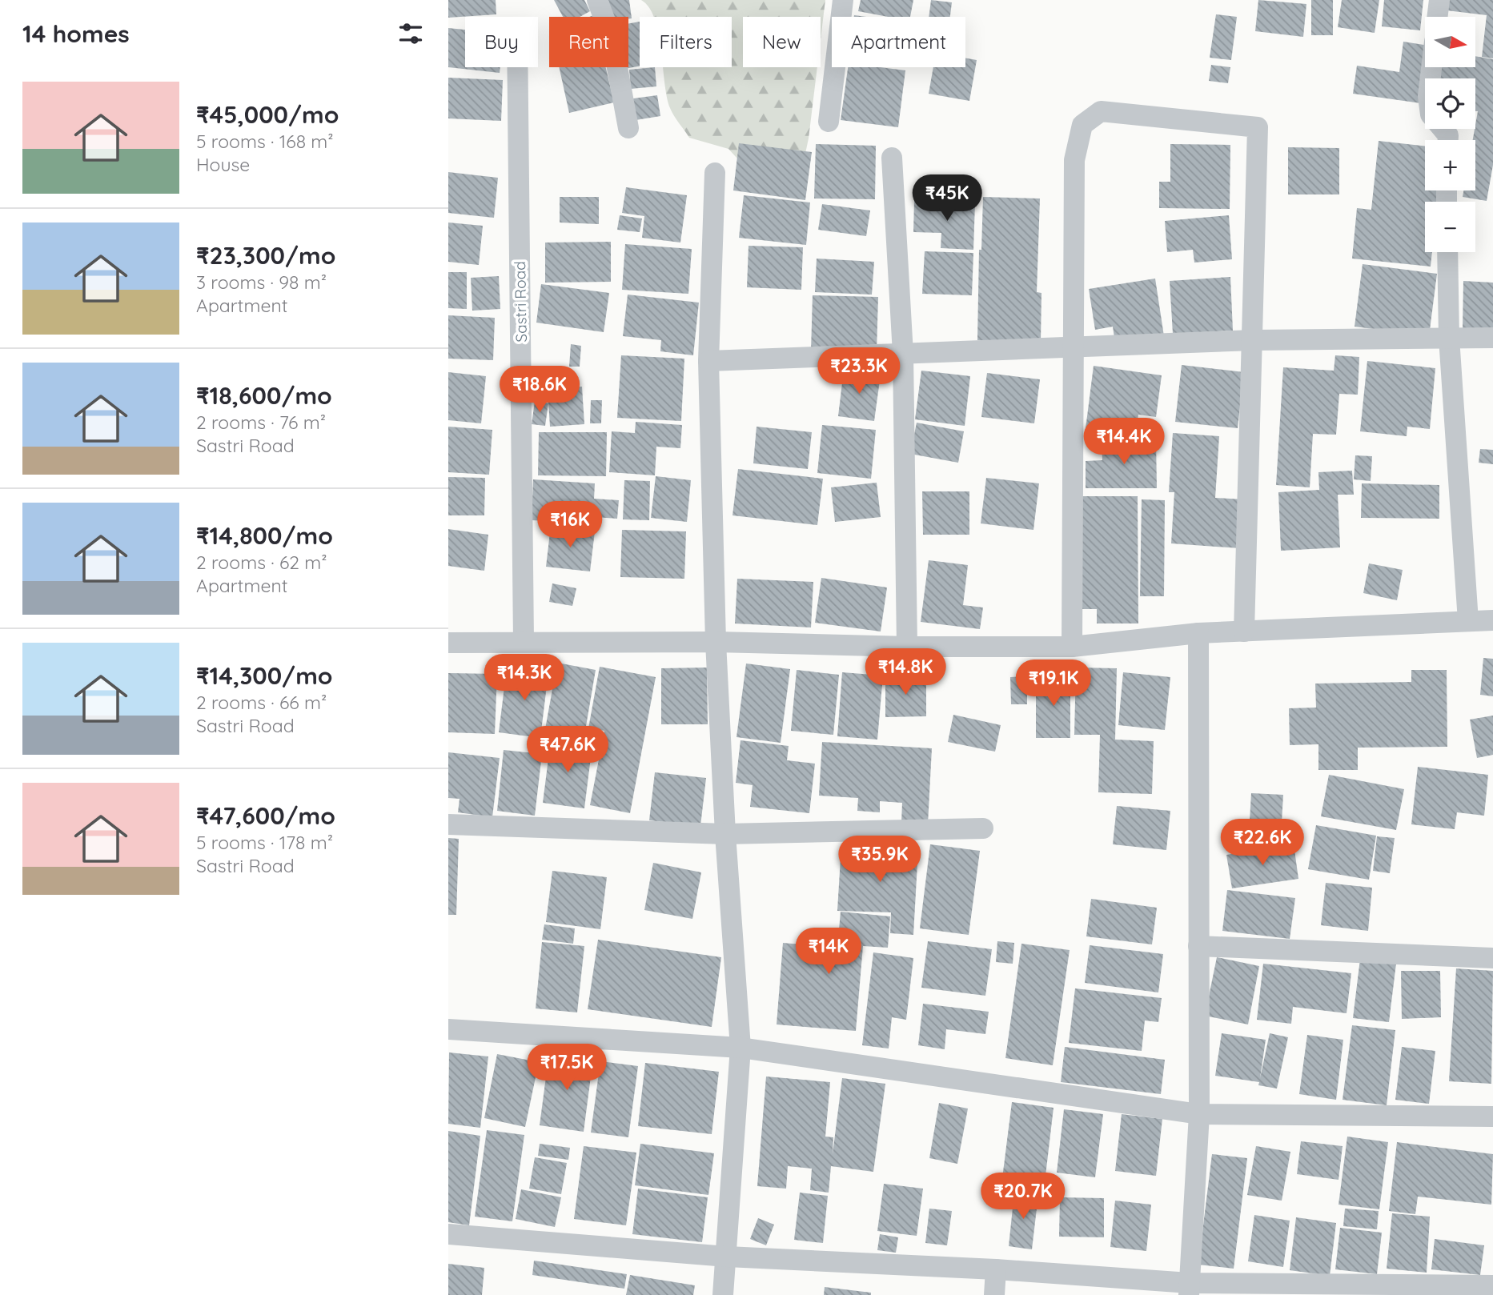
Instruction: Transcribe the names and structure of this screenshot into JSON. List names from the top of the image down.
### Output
{
  "streets": {
    "street": ["Sastri Road"]
  },
  "north": "right",
  "page": {
    "heading": "14 homes",
    "map_buttons": ["+", "−"],
    "chip": [
      "Buy",
      "Rent",
      "Filters",
      "New",
      "Apartment"
    ],
    "list": [
      {
        "name": "₹45,000/mo",
        "note": "5 rooms · 168 m² · House"
      },
      {
        "name": "₹23,300/mo",
        "note": "3 rooms · 98 m² · Apartment"
      },
      {
        "name": "₹18,600/mo",
        "note": "2 rooms · 76 m² · Sastri Road"
      },
      {
        "name": "₹14,800/mo",
        "note": "2 rooms · 62 m² · Apartment"
      },
      {
        "name": "₹14,300/mo",
        "note": "2 rooms · 66 m² · Sastri Road"
      },
      {
        "name": "₹47,600/mo",
        "note": "5 rooms · 178 m² · Sastri Road"
      }
    ],
    "price": [
      "₹45K",
      "₹23.3K",
      "₹18.6K",
      "₹14.4K",
      "₹16K",
      "₹14.8K",
      "₹14.3K",
      "₹19.1K",
      "₹47.6K",
      "₹22.6K",
      "₹35.9K",
      "₹14K",
      "₹17.5K",
      "₹20.7K"
    ]
  }
}
